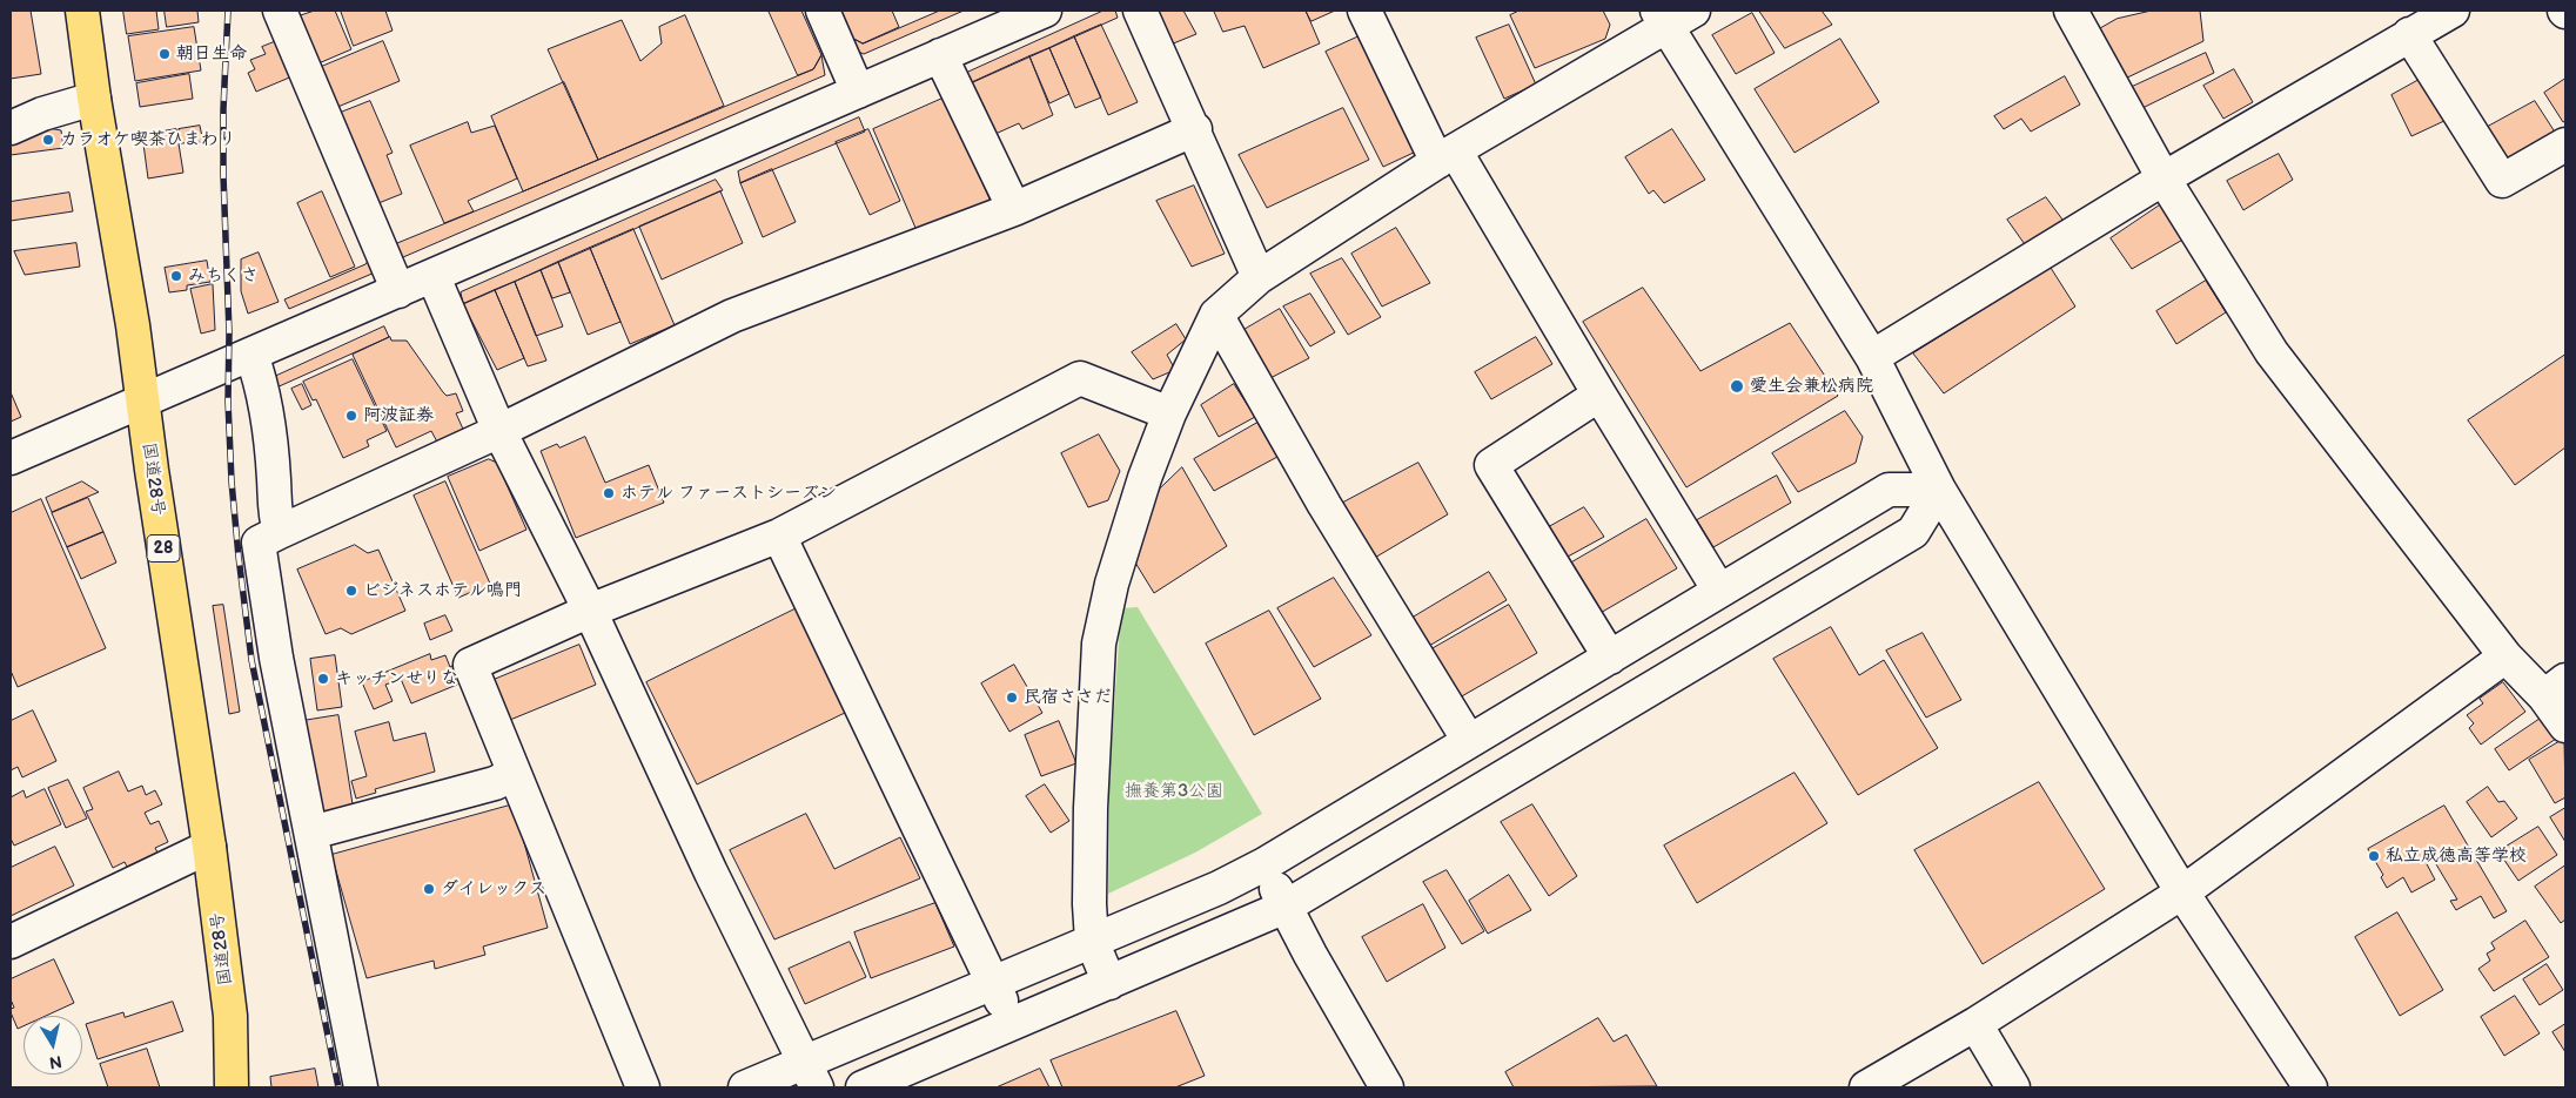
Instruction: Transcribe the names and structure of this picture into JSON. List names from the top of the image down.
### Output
{
  "streets": {
    "highway": ["国道28号", "28"]
  },
  "parks": ["撫養第3公園"],
  "places": [
    "朝日生命",
    "カラオケ喫茶ひまわり",
    "みちくさ",
    "愛生会兼松病院",
    "阿波証券",
    "ホテル ファーストシーズン",
    "ビジネスホテル鳴門",
    "キッチンせりな",
    "民宿ささだ",
    "私立成徳高等学校",
    "ダイレックス"
  ],
  "north": "bottom"
}
